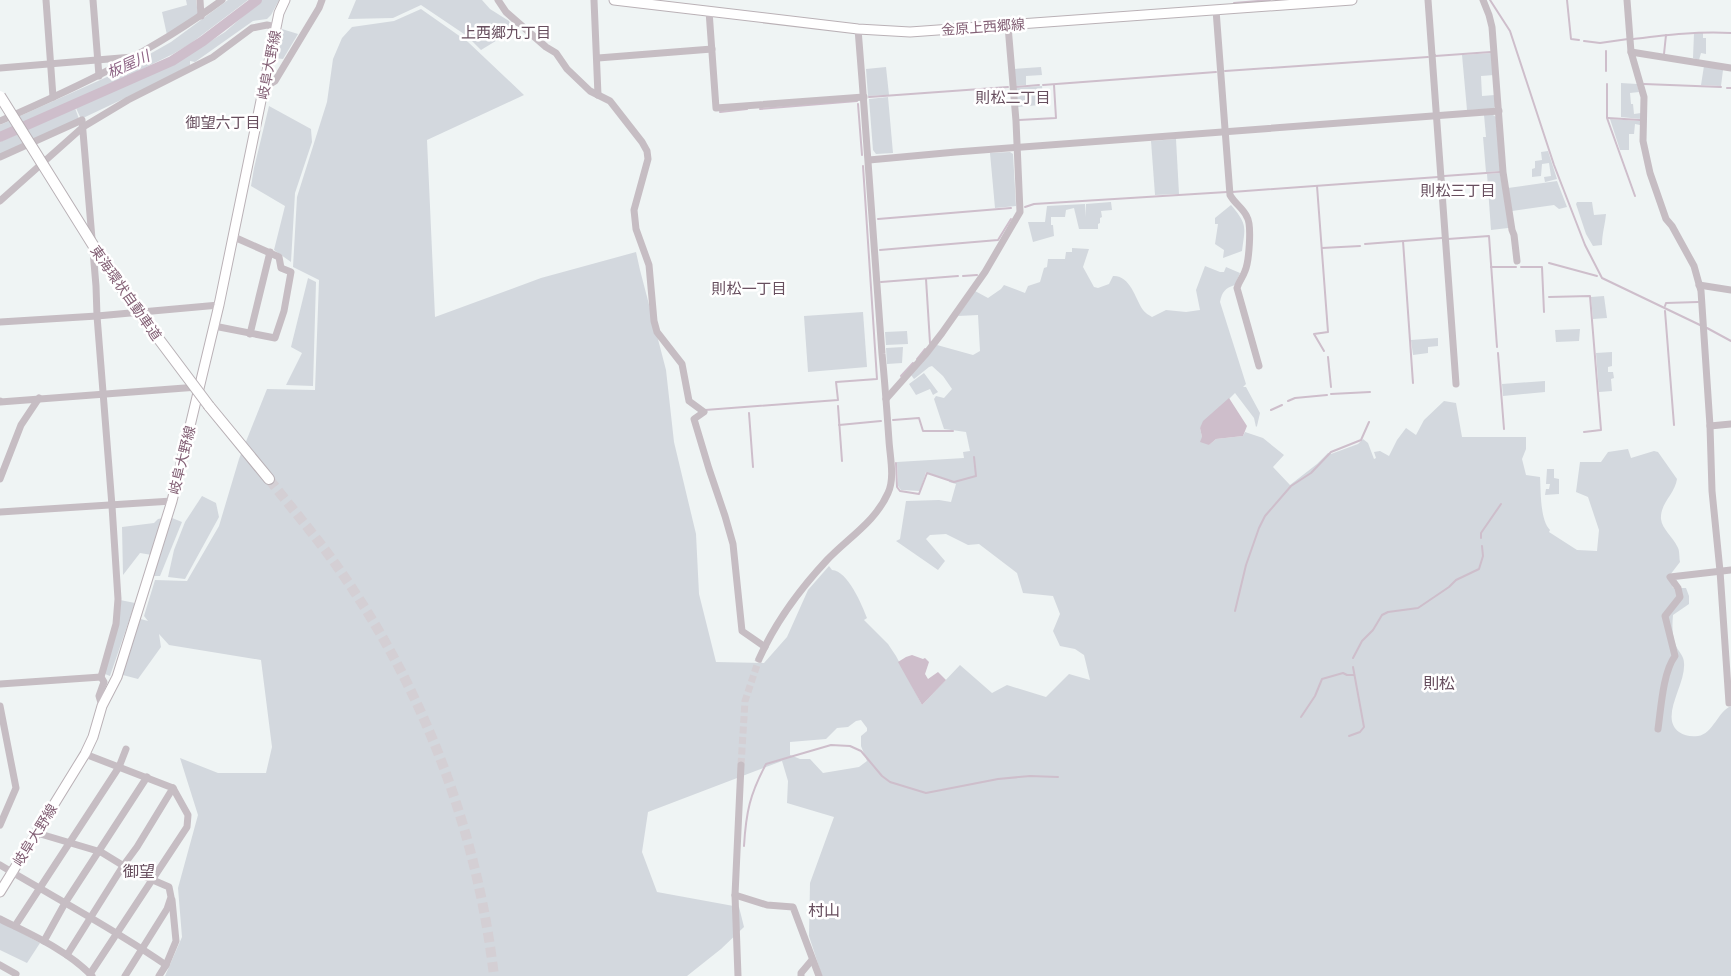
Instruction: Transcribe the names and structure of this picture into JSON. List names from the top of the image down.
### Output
{
  "streets": {
    "highway": ["東海環状自動車道"],
    "main road": ["金原上西郷線", "岐阜大野線"]
  },
  "districts": [
    "上西郷九丁目",
    "則松二丁目",
    "御望六丁目",
    "則松三丁目",
    "則松一丁目",
    "則松",
    "御望",
    "村山"
  ],
  "water": ["板屋川"]
}
